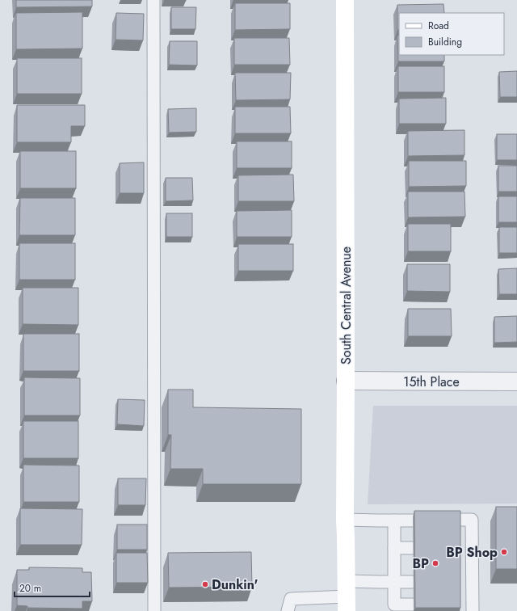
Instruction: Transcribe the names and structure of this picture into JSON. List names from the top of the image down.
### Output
{
  "streets": {
    "main road": ["South Central Avenue"],
    "street": ["15th Place"]
  },
  "crossings": [
    ["South Central Avenue", "15th Place"]
  ],
  "places": ["BP Shop", "BP", "Dunkin'"],
  "legend": ["Road", "Building"],
  "scale_bar": "20 m"
}
